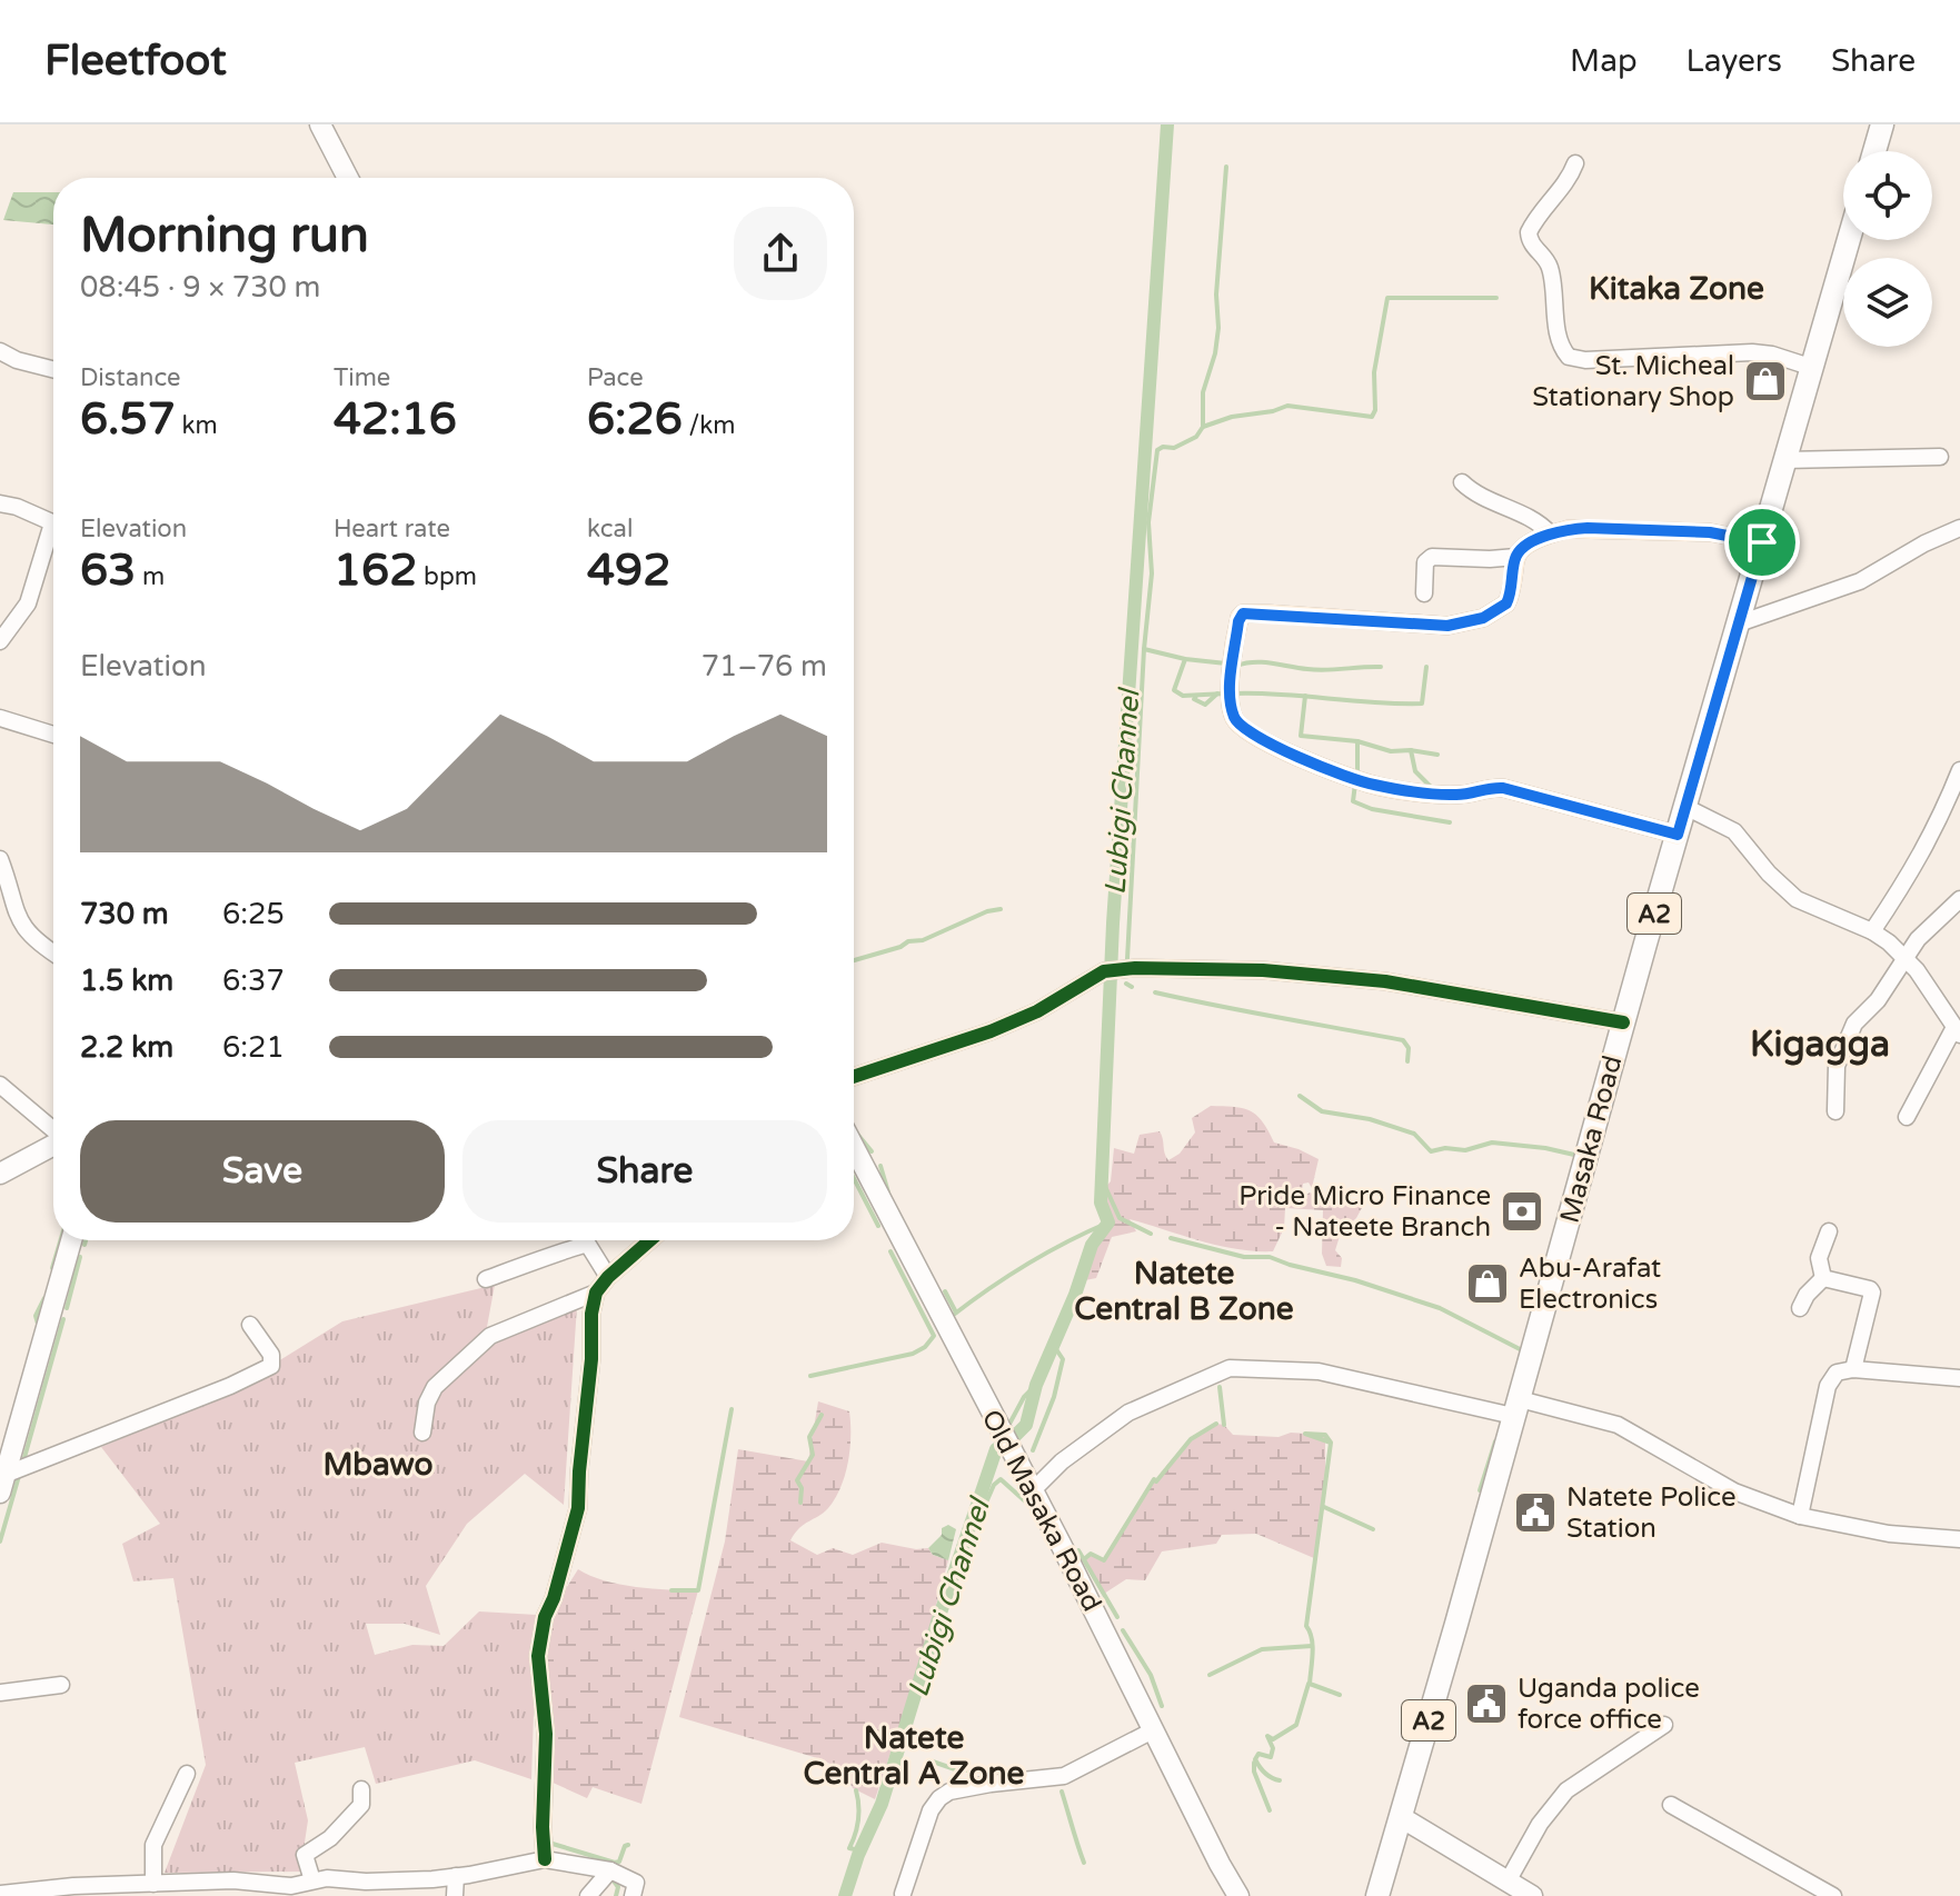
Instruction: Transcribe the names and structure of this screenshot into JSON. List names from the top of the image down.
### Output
{
  "streets": {
    "main road": ["A2", "Masaka Road", "Old Masaka Road"]
  },
  "crossings": [
    ["A2", "Masaka Road"]
  ],
  "districts": [
    "Kitaka Zone",
    "Kigagga",
    "Natete Central B Zone",
    "Mbawo",
    "Natete Central A Zone"
  ],
  "water": ["Lubigi Channel"],
  "places": {
    "shop": ["St. Micheal Stationary Shop", "Abu-Arafat Electronics"],
    "bank": ["Pride Micro Finance - Nateete Branch"],
    "public building": ["Natete Police Station", "Uganda police force office"]
  },
  "page": {
    "header": "Fleetfoot",
    "nav": ["Map", "Layers", "Share"],
    "heading": ["Morning run", "08:45 · 9 × 730 m"],
    "stats": [
      ["Distance", "6.57 km"],
      ["Time", "42:16"],
      ["Pace", "6:26 /km"],
      ["Elevation", "63 m"],
      ["Heart rate", "162 bpm"],
      ["kcal", "492"]
    ],
    "chart": ["Elevation", "71–76 m"],
    "list": [
      {
        "name": "730 m",
        "note": "6:25"
      },
      {
        "name": "1.5 km",
        "note": "6:37"
      },
      {
        "name": "2.2 km",
        "note": "6:21"
      }
    ],
    "buttons": ["Save", "Share"]
  }
}
